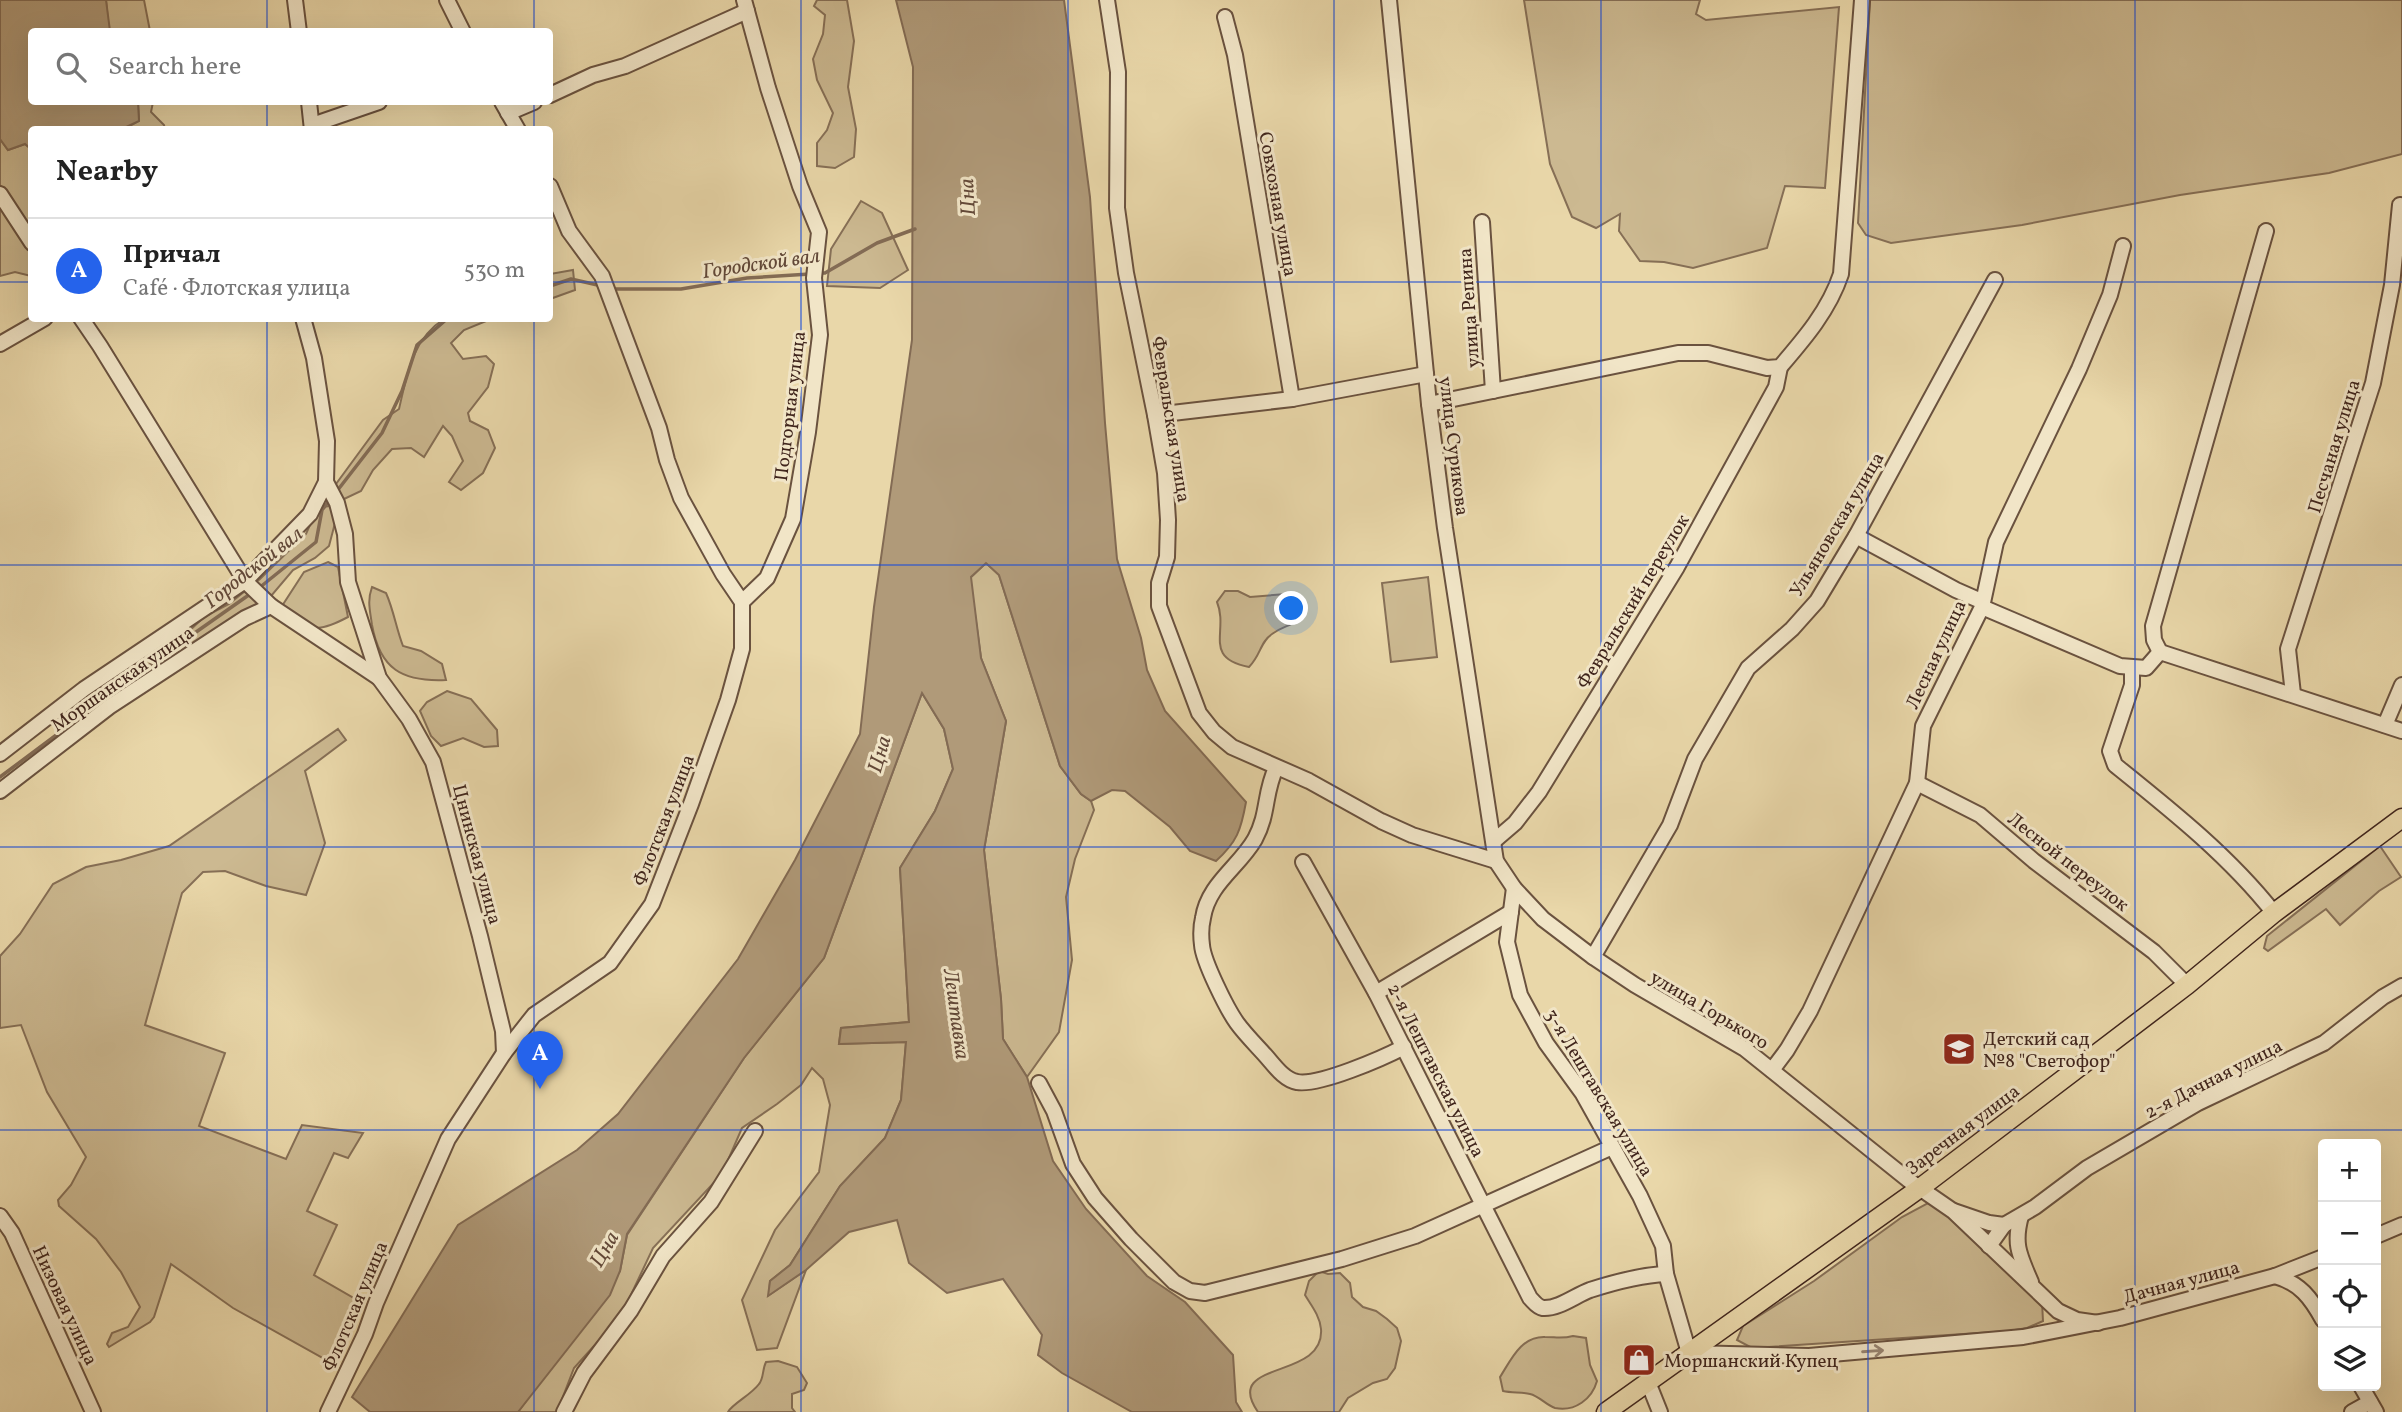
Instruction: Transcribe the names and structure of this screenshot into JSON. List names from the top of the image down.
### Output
{
  "streets": {
    "main road": ["Заречная улица"],
    "street": [
      "Совхозная улица",
      "улица Репина",
      "Подгорная улица",
      "Февральская улица",
      "улица Сурикова",
      "Песчаная улица",
      "Ульяновская улица",
      "Февральский переулок",
      "Лесная улица",
      "Моршанская улица",
      "Флотская улица",
      "Цнинская улица",
      "Лесной переулок",
      "улица Горького",
      "2-я Лештавская улица",
      "2-я Дачная улица",
      "3-я Лештавская улица",
      "Дачная улица",
      "Низовая улица"
    ]
  },
  "crossings": [
    ["Подгорная улица", "Флотская улица"],
    ["Февральская улица", "улица Сурикова"],
    ["улица Сурикова", "Февральский переулок"],
    ["улица Сурикова", "улица Горького"],
    ["улица Сурикова", "3-я Лештавская улица"],
    ["Ульяновская улица", "улица Горького"],
    ["Лесная улица", "Лесной переулок"],
    ["Лесная улица", "улица Горького"],
    ["Моршанская улица", "Цнинская улица"],
    ["Флотская улица", "Цнинская улица"],
    ["Лесной переулок", "Заречная улица"],
    ["улица Горького", "3-я Лештавская улица"],
    ["улица Горького", "Заречная улица"],
    ["2-я Лештавская улица", "3-я Лештавская улица"],
    ["3-я Лештавская улица", "Дачная улица"]
  ],
  "one_way": ["Дачная улица"],
  "water": ["Цна", "Городской вал", "Лештавка"],
  "places": {
    "school or university": ["Детский сад №8 \"Светофор\""],
    "shop": ["Моршанский Купец"]
  },
  "page": {
    "search": "Search here",
    "heading": "Nearby",
    "list": [
      {
        "mark": "A",
        "name": "Причал",
        "note": "Café · Флотская улица",
        "value": "530 m"
      }
    ],
    "pins": "A",
    "map_buttons": ["+", "−"]
  }
}
